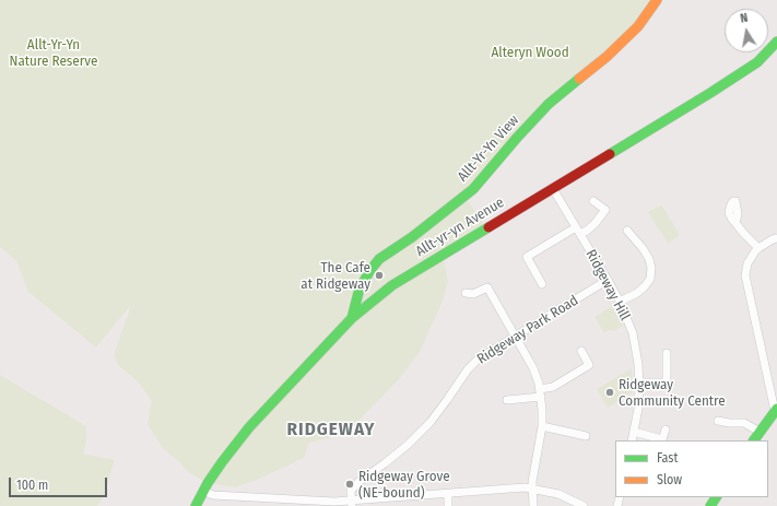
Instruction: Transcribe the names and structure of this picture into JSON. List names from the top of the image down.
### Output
{
  "streets": {
    "street": [
      "Allt-Yr-Yn View",
      "Allt-yr-yn Avenue",
      "Ridgeway Hill",
      "Ridgeway Park Road"
    ]
  },
  "crossings": [
    ["Allt-Yr-Yn View", "Allt-yr-yn Avenue"],
    ["Allt-yr-yn Avenue", "Ridgeway Hill"],
    ["Ridgeway Hill", "Ridgeway Park Road"]
  ],
  "districts": ["RIDGEWAY"],
  "parks": ["Allt-Yr-Yn Nature Reserve", "Alteryn Wood"],
  "places": ["The Cafe at Ridgeway", "Ridgeway Community Centre", "Ridgeway Grove (NE-bound)"],
  "legend": ["Fast", "Slow"],
  "scale_bar": "100 m",
  "north": "top"
}
